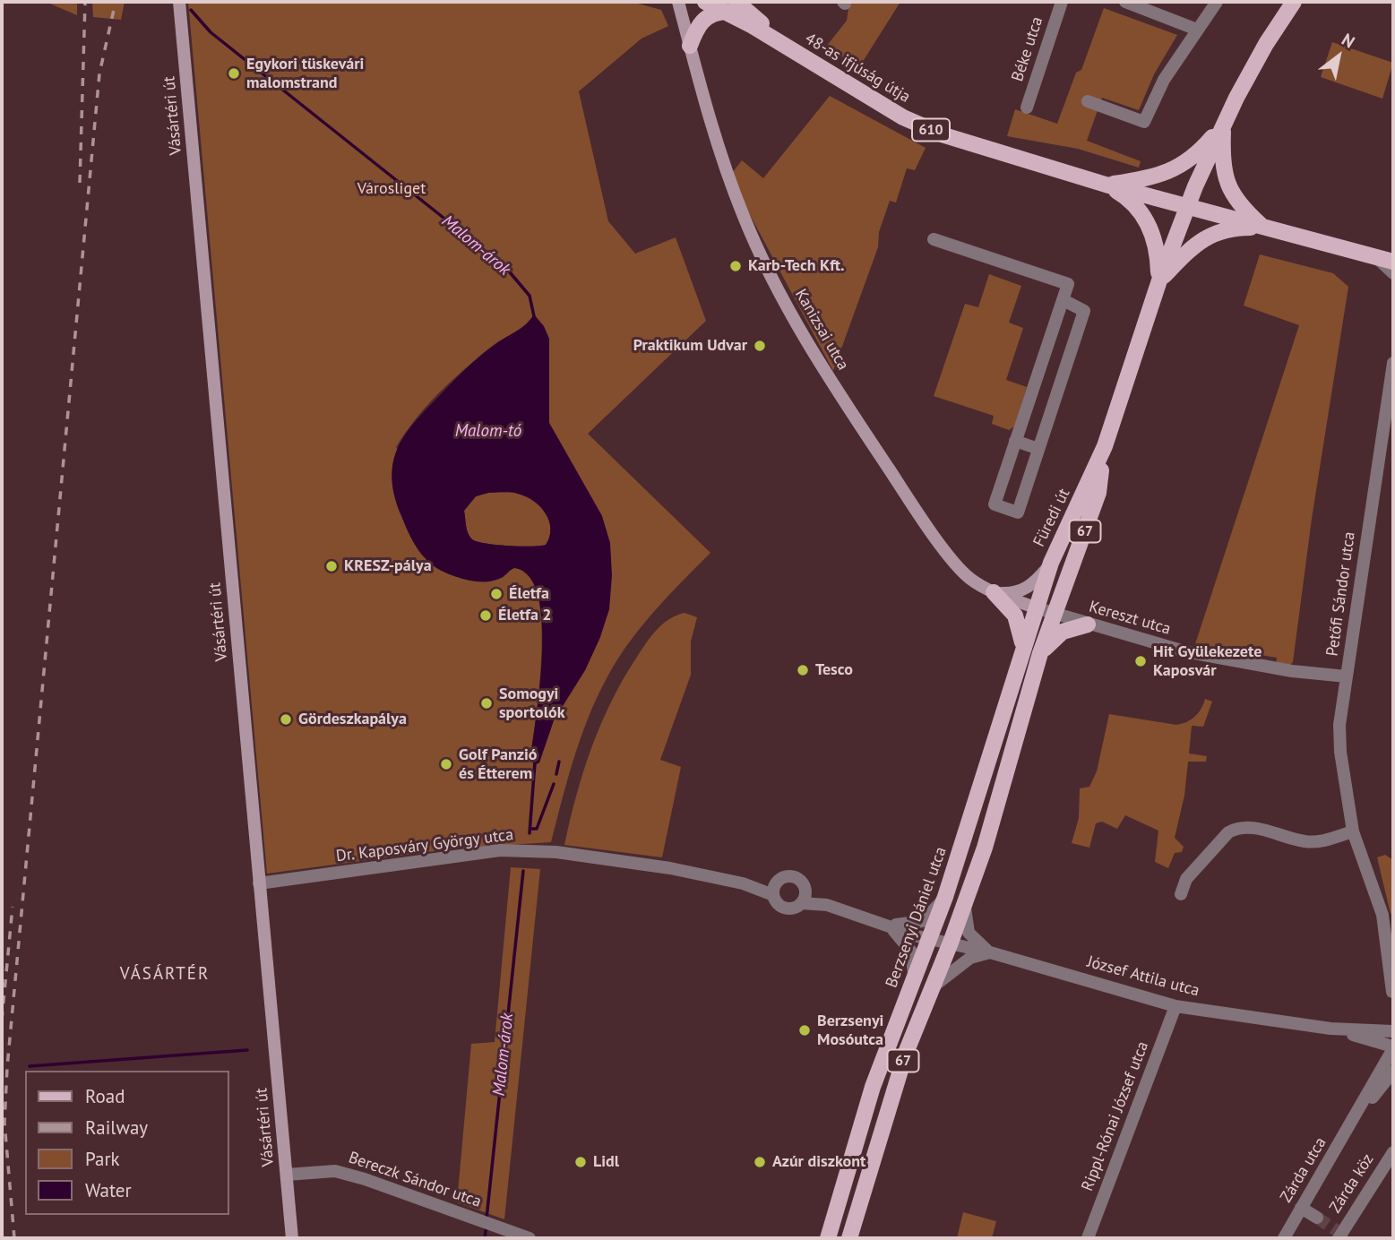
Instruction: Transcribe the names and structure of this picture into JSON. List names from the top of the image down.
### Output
{
  "streets": {
    "main road": [
      "48-as ifjúság útja",
      "610",
      "Füredi út",
      "67",
      "Berzsenyi Dániel utca"
    ],
    "street": [
      "Béke utca",
      "Vásártéri út",
      "Kanizsai utca",
      "Petőfi Sándor utca",
      "Kereszt utca",
      "Dr. Kaposváry György utca",
      "József Attila utca",
      "Rippl-Rónai József utca",
      "Zárda utca",
      "Bereczk Sándor utca",
      "Zárda köz"
    ]
  },
  "crossings": [
    ["48-as ifjúság útja", "610"],
    ["Vásártéri út", "Dr. Kaposváry György utca"],
    ["Vásártéri út", "Bereczk Sándor utca"],
    ["610", "67"],
    ["Kanizsai utca", "Füredi út"],
    ["Kanizsai utca", "Kereszt utca"],
    ["Kanizsai utca", "Berzsenyi Dániel utca"],
    ["Füredi út", "67"],
    ["Füredi út", "Kereszt utca"],
    ["Füredi út", "Berzsenyi Dániel utca"],
    ["67", "Kereszt utca"],
    ["67", "József Attila utca"],
    ["Petőfi Sándor utca", "Kereszt utca"],
    ["Kereszt utca", "Berzsenyi Dániel utca"],
    ["Berzsenyi Dániel utca", "József Attila utca"],
    ["József Attila utca", "Rippl-Rónai József utca"],
    ["József Attila utca", "Zárda utca"],
    ["Zárda utca", "Zárda köz"]
  ],
  "districts": ["VÁSÁRTÉR"],
  "water": ["Malom-árok", "Malom-tó"],
  "parks": ["Városliget"],
  "places": [
    "Egykori tüskevári malomstrand",
    "Karb-Tech Kft.",
    "Praktikum Udvar",
    "KRESZ-pálya",
    "Életfa",
    "Életfa 2",
    "Hit Gyülekezete Kaposvár",
    "Tesco",
    "Somogyi sportolók",
    "Gördeszkapálya",
    "Golf Panzió és Étterem",
    "Berzsenyi Mosóutca",
    "Lidl",
    "Azúr diszkont"
  ],
  "legend": [
    "Road",
    "Railway",
    "Park",
    "Water"
  ],
  "north": "top right"
}
